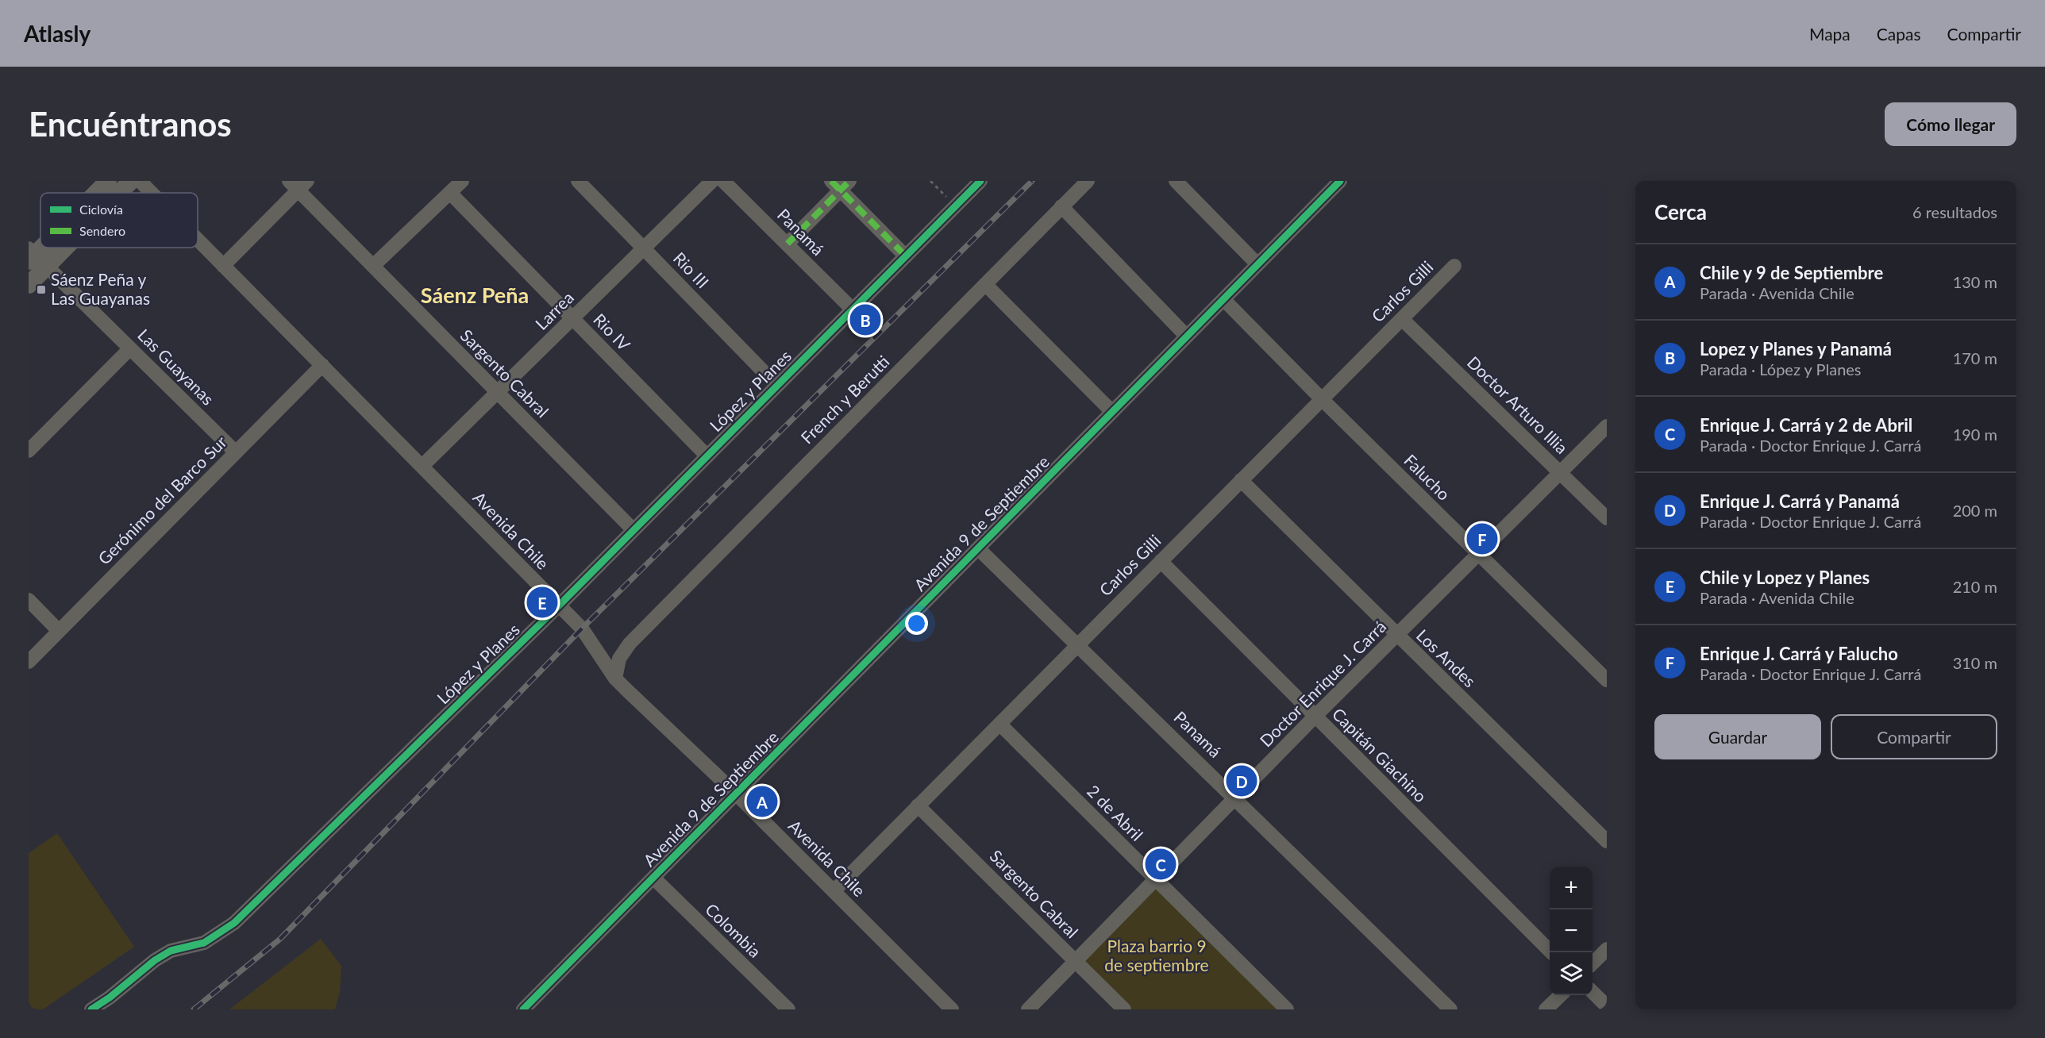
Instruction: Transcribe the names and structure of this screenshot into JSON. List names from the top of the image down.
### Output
{
  "streets": {
    "street": [
      "Panamá",
      "Rio III",
      "Carlos Gilli",
      "Larrea",
      "Rio IV",
      "Las Guayanas",
      "Sargento Cabral",
      "López y Planes",
      "French y Berutti",
      "Doctor Arturo Illia",
      "Falucho",
      "Gerónimo del Barco Sur",
      "Avenida 9 de Septiembre",
      "Avenida Chile",
      "Los Andes",
      "Doctor Enrique J. Carrá",
      "Capitán Giachino",
      "2 de Abril",
      "Colombia"
    ]
  },
  "crossings": [
    ["Panamá", "Carlos Gilli"],
    ["Panamá", "López y Planes"],
    ["Panamá", "Avenida 9 de Septiembre"],
    ["Panamá", "Doctor Enrique J. Carrá"],
    ["Rio III", "Larrea"],
    ["Rio III", "López y Planes"],
    ["Carlos Gilli", "Sargento Cabral"],
    ["Carlos Gilli", "Doctor Arturo Illia"],
    ["Carlos Gilli", "Falucho"],
    ["Carlos Gilli", "Avenida Chile"],
    ["Carlos Gilli", "Los Andes"],
    ["Carlos Gilli", "Capitán Giachino"],
    ["Carlos Gilli", "2 de Abril"],
    ["Larrea", "Rio IV"],
    ["Larrea", "Sargento Cabral"],
    ["Larrea", "Avenida Chile"],
    ["Rio IV", "López y Planes"],
    ["Las Guayanas", "Gerónimo del Barco Sur"],
    ["Sargento Cabral", "López y Planes"],
    ["Sargento Cabral", "Doctor Enrique J. Carrá"],
    ["López y Planes", "Avenida Chile"],
    ["French y Berutti", "Avenida Chile"],
    ["Doctor Arturo Illia", "Doctor Enrique J. Carrá"],
    ["Falucho", "Avenida 9 de Septiembre"],
    ["Falucho", "Doctor Enrique J. Carrá"],
    ["Gerónimo del Barco Sur", "Avenida Chile"],
    ["Avenida 9 de Septiembre", "Avenida Chile"],
    ["Avenida 9 de Septiembre", "Colombia"],
    ["Los Andes", "Doctor Enrique J. Carrá"],
    ["Doctor Enrique J. Carrá", "Capitán Giachino"],
    ["Doctor Enrique J. Carrá", "2 de Abril"]
  ],
  "districts": ["Sáenz Peña"],
  "parks": ["Plaza barrio 9 de septiembre"],
  "places": {
    "transit": ["Sáenz Peña y Las Guayanas"]
  },
  "legend": ["Ciclovía", "Sendero"],
  "page": {
    "header": "Atlasly",
    "nav": ["Mapa", "Capas", "Compartir"],
    "buttons": [
      "Cómo llegar",
      ["Guardar", "Compartir"]
    ],
    "title": "Encuéntranos",
    "heading": ["Cerca", "6 resultados"],
    "list": [
      {
        "mark": "A",
        "name": "Chile y 9 de Septiembre",
        "note": "Parada · Avenida Chile",
        "value": "130 m"
      },
      {
        "mark": "B",
        "name": "Lopez y Planes y Panamá",
        "note": "Parada · López y Planes",
        "value": "170 m"
      },
      {
        "mark": "C",
        "name": "Enrique J. Carrá y 2 de Abril",
        "note": "Parada · Doctor Enrique J. Carrá",
        "value": "190 m"
      },
      {
        "mark": "D",
        "name": "Enrique J. Carrá y Panamá",
        "note": "Parada · Doctor Enrique J. Carrá",
        "value": "200 m"
      },
      {
        "mark": "E",
        "name": "Chile y Lopez y Planes",
        "note": "Parada · Avenida Chile",
        "value": "210 m"
      },
      {
        "mark": "F",
        "name": "Enrique J. Carrá y Falucho",
        "note": "Parada · Doctor Enrique J. Carrá",
        "value": "310 m"
      }
    ],
    "pins": [
      "B",
      "F",
      "E",
      "D",
      "A",
      "C"
    ],
    "map_buttons": ["+", "−"]
  }
}
